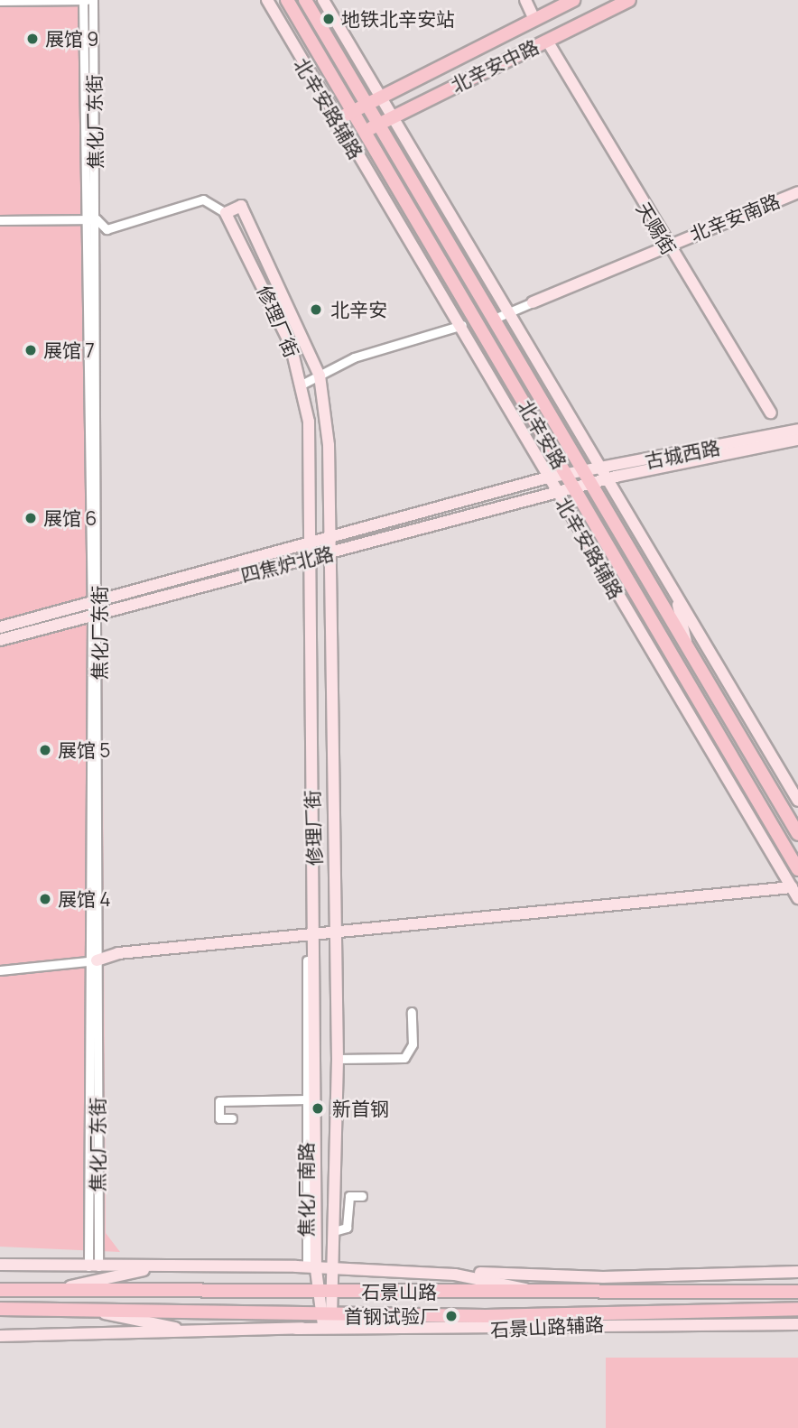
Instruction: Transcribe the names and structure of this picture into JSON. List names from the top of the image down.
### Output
{
  "streets": {
    "main road": ["北辛安中路", "北辛安路", "石景山路"],
    "street": [
      "北辛安路辅路",
      "焦化厂东街",
      "北辛安南路",
      "天赐街",
      "修理厂街",
      "古城西路",
      "四焦炉北路",
      "焦化厂南路",
      "石景山路辅路"
    ]
  },
  "crossings": [
    ["北辛安中路", "北辛安路辅路"],
    ["北辛安中路", "天赐街"],
    ["北辛安中路", "北辛安路"],
    ["北辛安路辅路", "四焦炉北路"],
    ["焦化厂东街", "四焦炉北路"],
    ["北辛安南路", "天赐街"],
    ["修理厂街", "四焦炉北路"],
    ["修理厂街", "焦化厂南路"],
    ["修理厂街", "石景山路"],
    ["北辛安路", "古城西路"],
    ["北辛安路", "四焦炉北路"],
    ["古城西路", "四焦炉北路"],
    ["石景山路", "石景山路辅路"]
  ],
  "places": [
    "地铁北辛安站",
    "展馆 9",
    "北辛安",
    "展馆 7",
    "展馆 6",
    "展馆 5",
    "展馆 4",
    "新首钢",
    "首钢试验厂"
  ]
}
